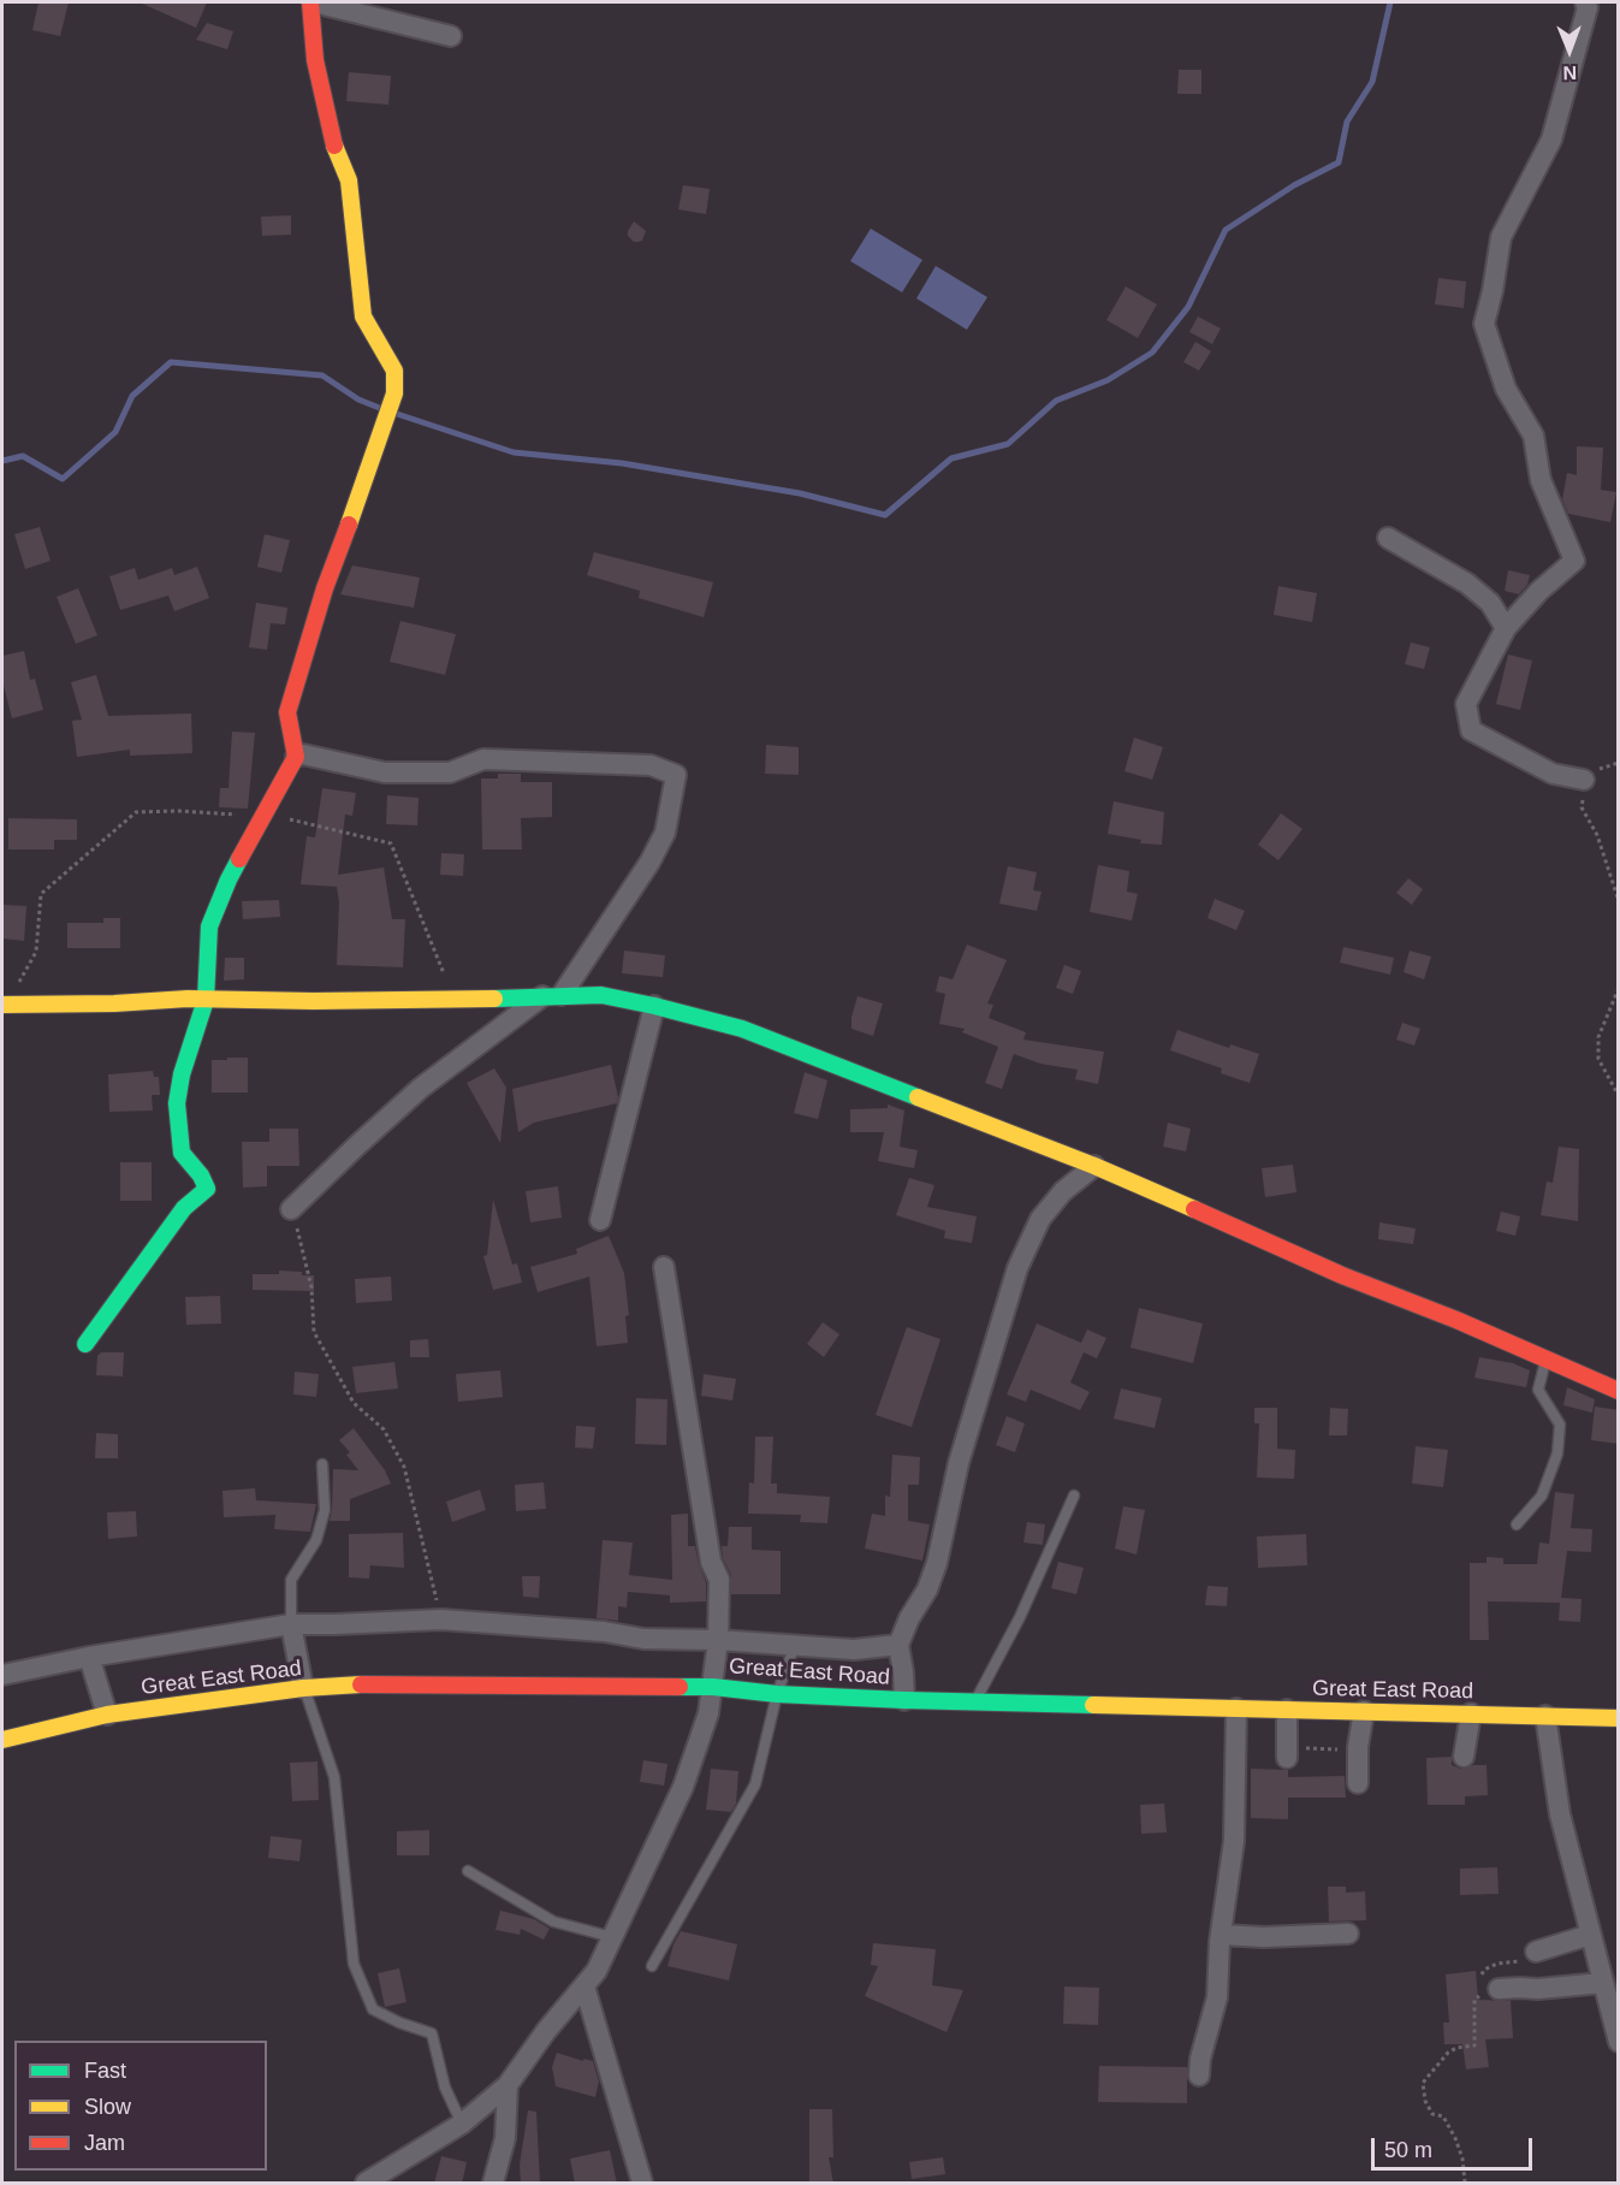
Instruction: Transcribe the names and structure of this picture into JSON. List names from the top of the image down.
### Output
{
  "streets": {
    "main road": ["Great East Road"]
  },
  "legend": ["Fast", "Slow", "Jam"],
  "scale_bar": "50 m",
  "north": "bottom"
}
